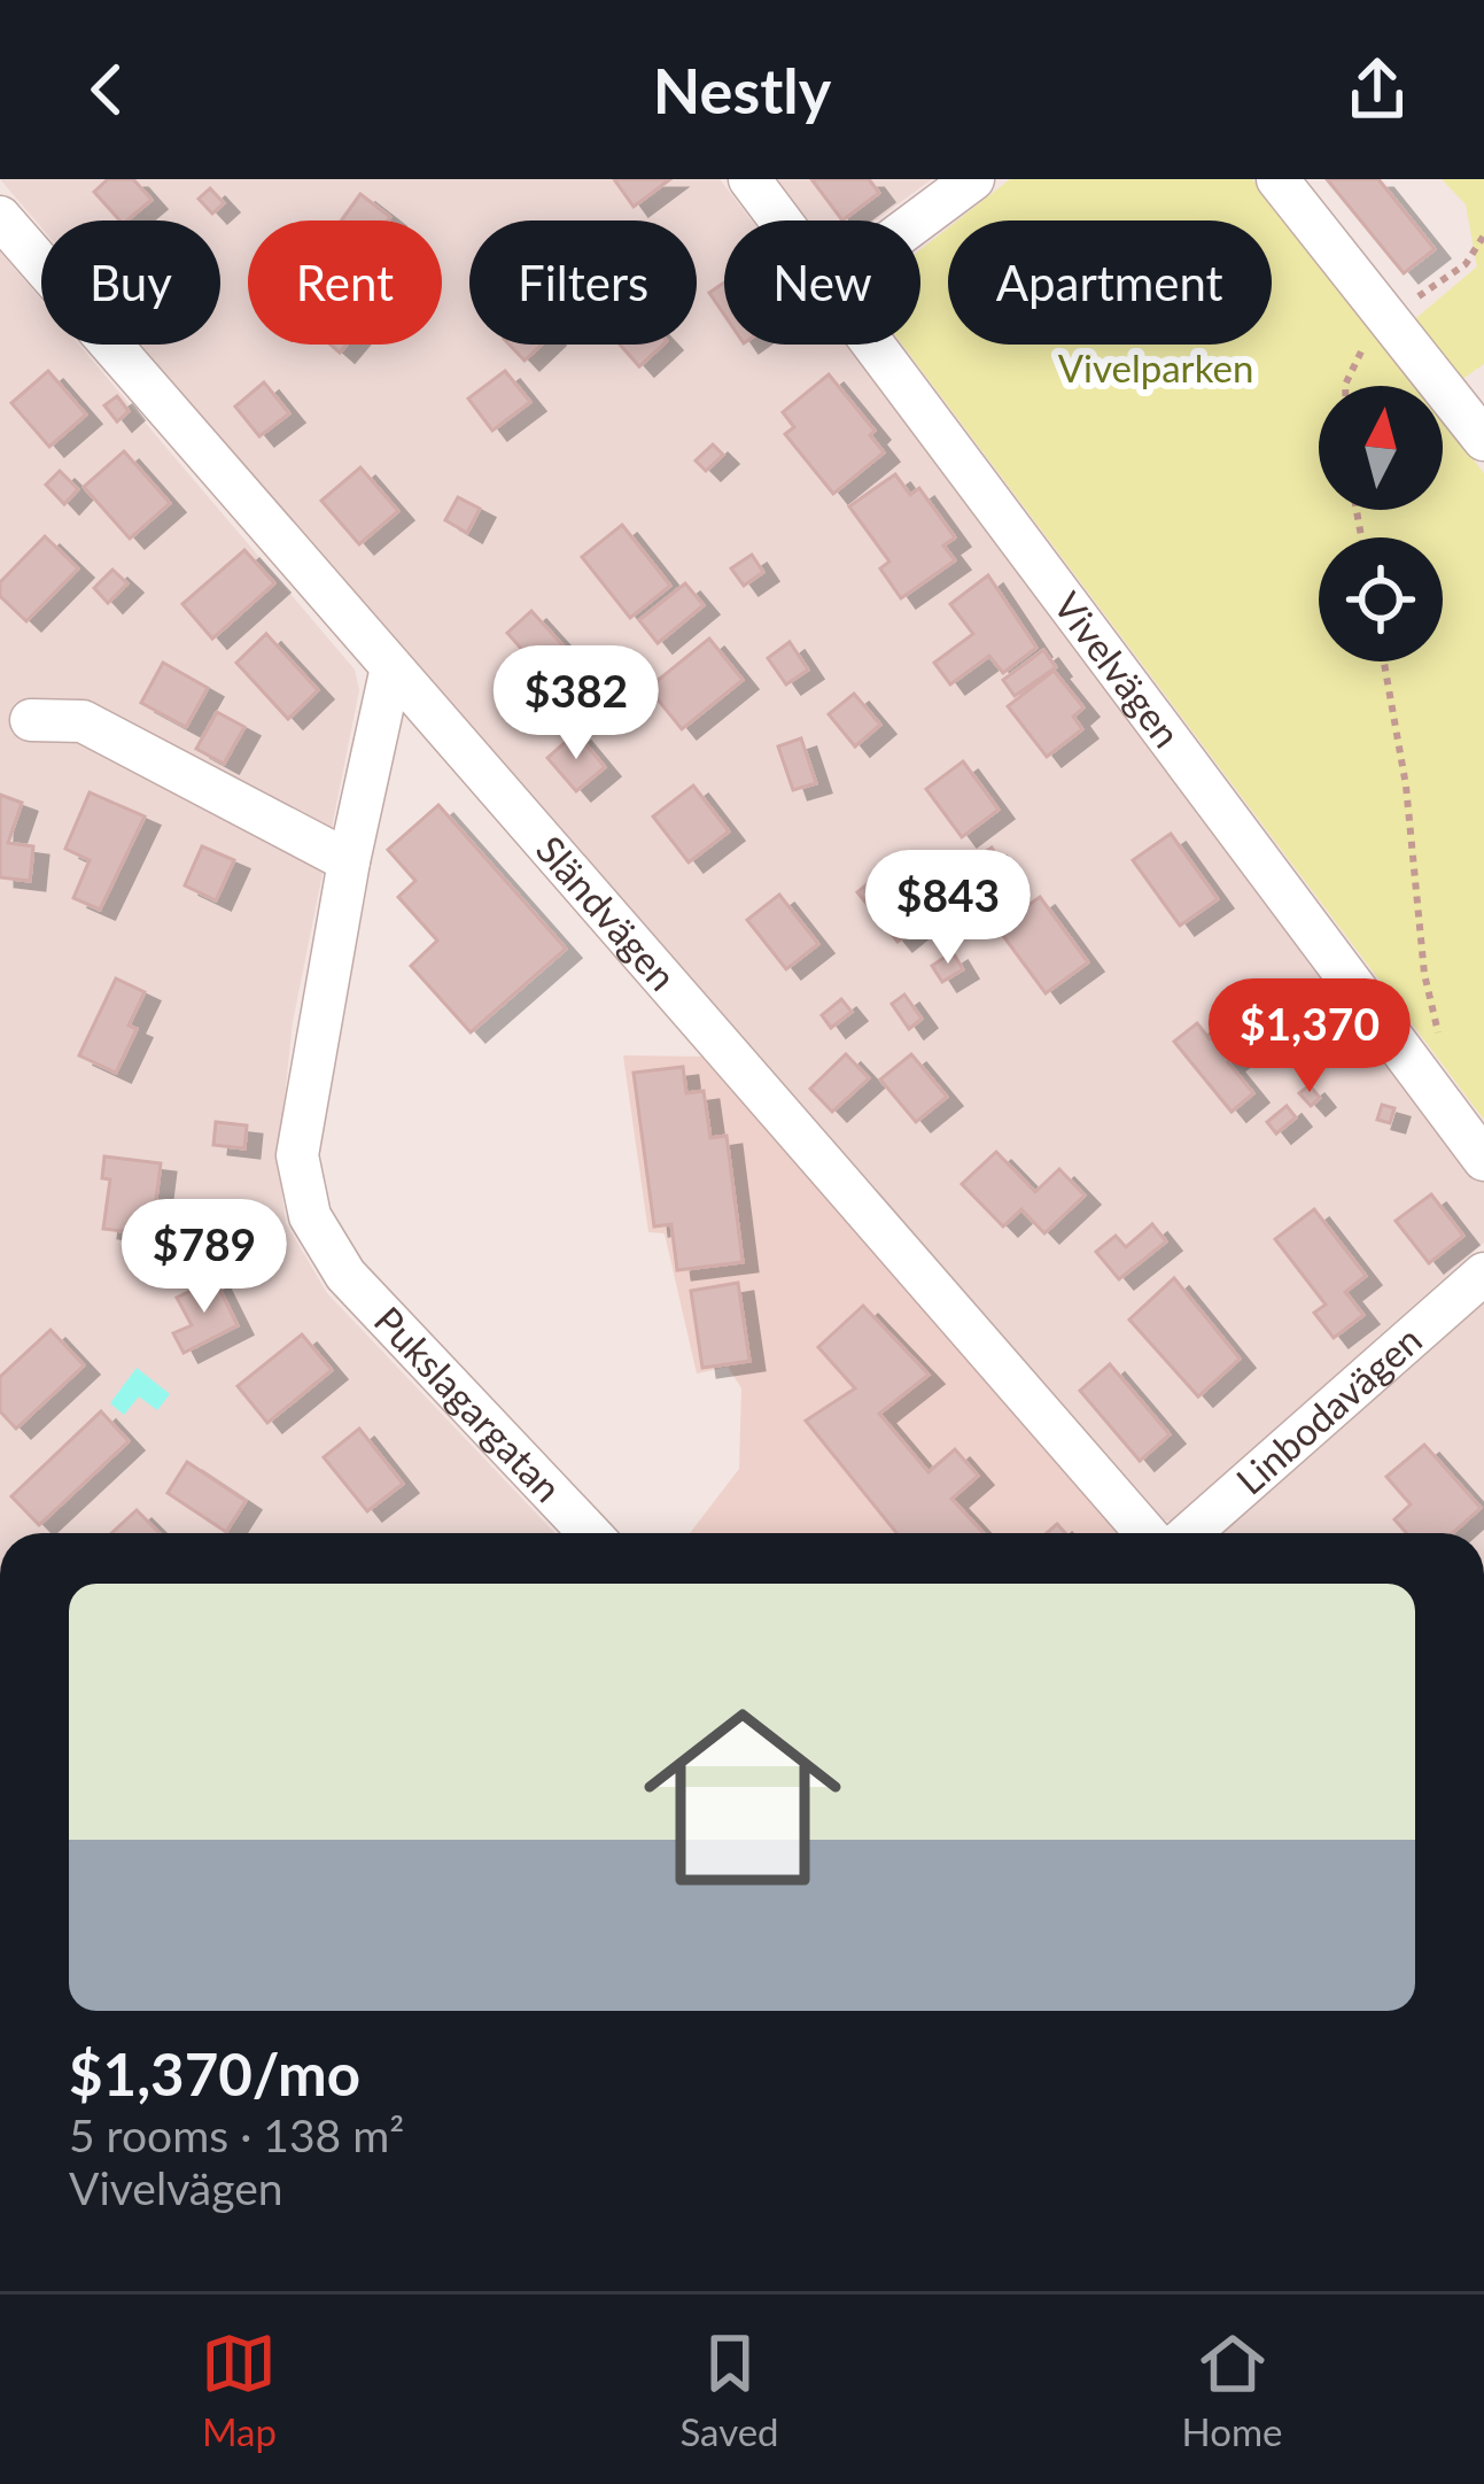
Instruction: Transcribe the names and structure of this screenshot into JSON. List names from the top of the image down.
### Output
{
  "streets": {
    "street": [
      "Vivelvägen",
      "Sländvägen",
      "Pukslagargatan",
      "Linbodavägen"
    ]
  },
  "crossings": [
    ["Sländvägen", "Pukslagargatan"]
  ],
  "parks": ["Vivelparken"],
  "north": "top",
  "page": {
    "header": "Nestly",
    "chip": [
      "Buy",
      "Rent",
      "Filters",
      "New",
      "Apartment"
    ],
    "price": [
      "$382",
      "$843",
      "$1,370",
      "$789"
    ],
    "list": [
      {
        "name": "$1,370/mo",
        "note": "5 rooms · 138 m² · Vivelvägen"
      }
    ],
    "tabs": ["Map", "Saved", "Home"]
  }
}
